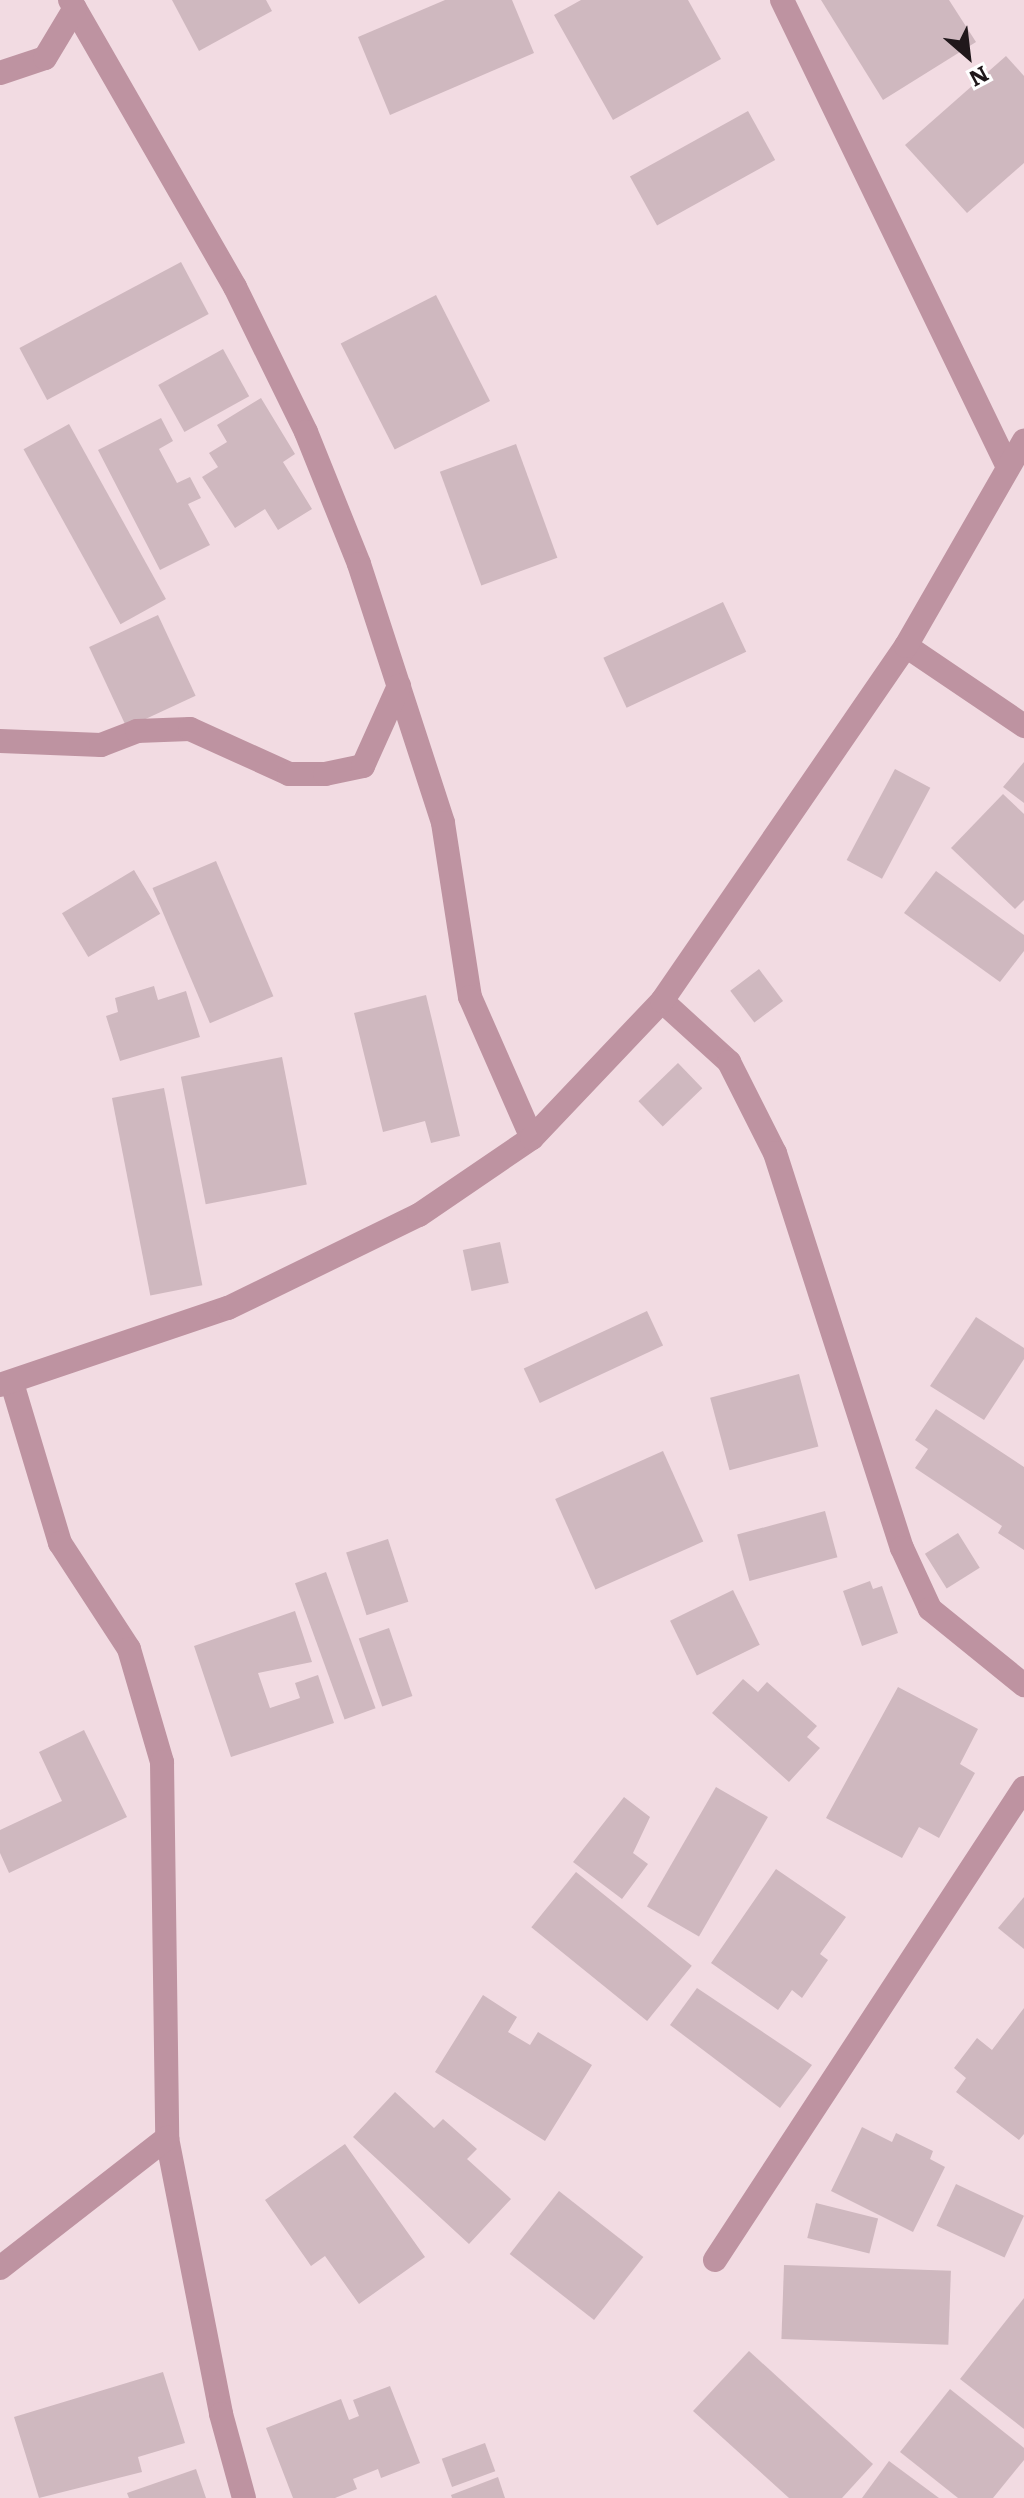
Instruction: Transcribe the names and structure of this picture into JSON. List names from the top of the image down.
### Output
{
  "north": "bottom right"
}
